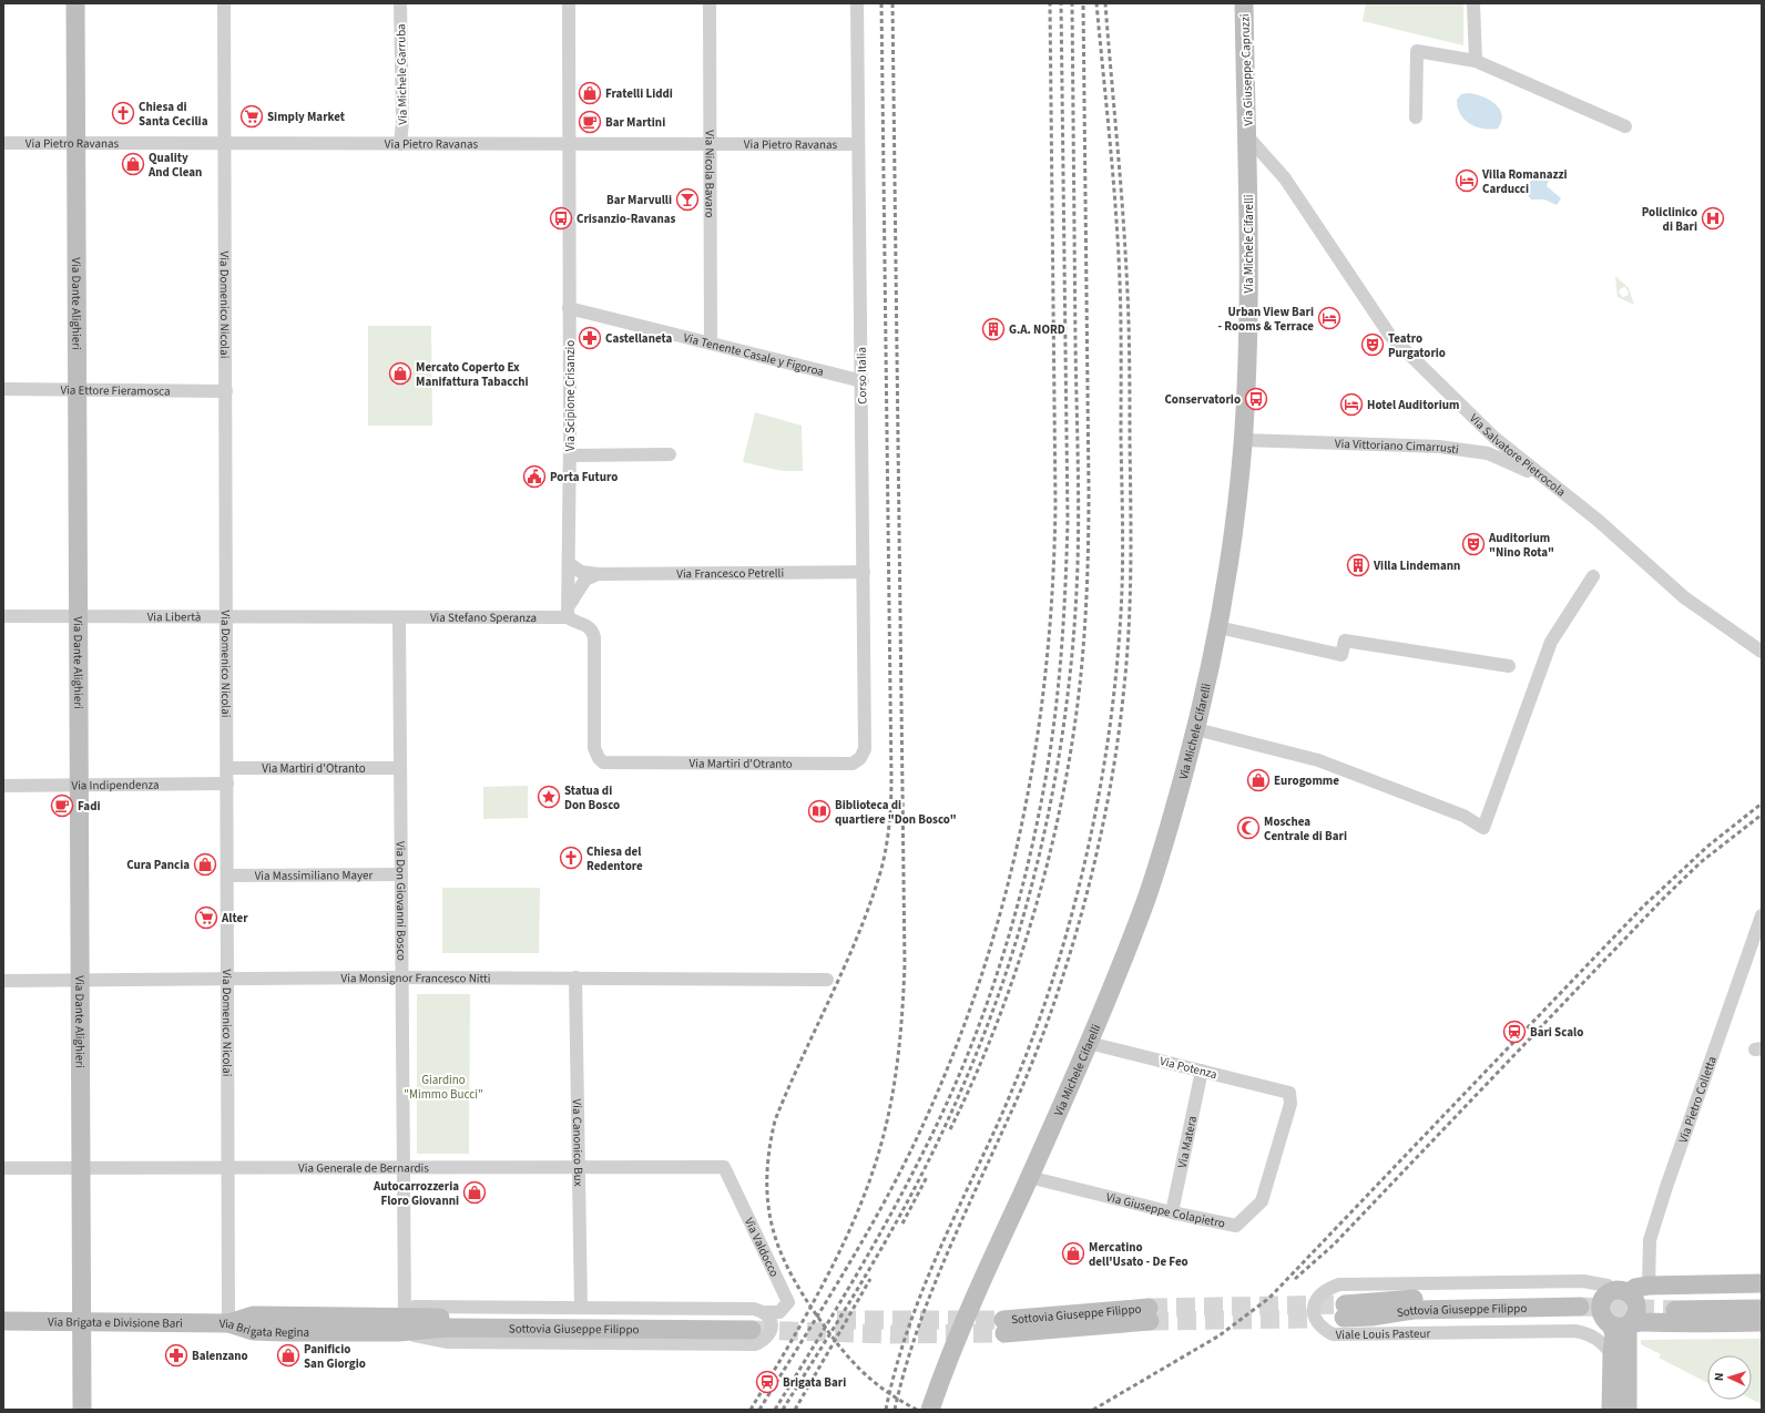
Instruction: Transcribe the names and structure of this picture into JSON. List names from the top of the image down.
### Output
{
  "streets": {
    "main road": [
      "Via Giuseppe Capruzzi",
      "Via Michele Cifarelli",
      "Via Dante Alighieri",
      "Sottovia Giuseppe Filippo",
      "Via Brigata e Divisione Bari",
      "Via Brigata Regina"
    ],
    "street": [
      "Via Michele Garruba",
      "Via Pietro Ravanas",
      "Via Nicola Bavaro",
      "Via Domenico Nicolai",
      "Via Tenente Casale y Figoroa",
      "Corso Italia",
      "Via Ettore Fieramosca",
      "Via Scipione Crisanzio",
      "Via Vittoriano Cimarrusti",
      "Via Salvatore Pietrocola",
      "Via Francesco Petrelli",
      "Via Libertà",
      "Via Stefano Speranza",
      "Via Martiri d'Otranto",
      "Via Indipendenza",
      "Via Massimiliano Mayer",
      "Via Don Giovanni Bosco",
      "Via Monsignor Francesco Nitti",
      "Via Potenza",
      "Via Pietro Colletta",
      "Via Matera",
      "Via Canonico Bux",
      "Via Generale de Bernardis",
      "Via Giuseppe Colapietro",
      "Via Valdocco",
      "Viale Louis Pasteur"
    ]
  },
  "crossings": [
    ["Via Giuseppe Capruzzi", "Via Michele Cifarelli"],
    ["Via Giuseppe Capruzzi", "Via Salvatore Pietrocola"],
    ["Via Michele Garruba", "Via Pietro Ravanas"],
    ["Via Pietro Ravanas", "Via Nicola Bavaro"],
    ["Via Pietro Ravanas", "Via Dante Alighieri"],
    ["Via Pietro Ravanas", "Via Domenico Nicolai"],
    ["Via Pietro Ravanas", "Corso Italia"],
    ["Via Pietro Ravanas", "Via Scipione Crisanzio"],
    ["Via Nicola Bavaro", "Via Tenente Casale y Figoroa"],
    ["Via Michele Cifarelli", "Via Vittoriano Cimarrusti"],
    ["Via Michele Cifarelli", "Via Salvatore Pietrocola"],
    ["Via Michele Cifarelli", "Via Potenza"],
    ["Via Michele Cifarelli", "Via Giuseppe Colapietro"],
    ["Via Dante Alighieri", "Via Ettore Fieramosca"],
    ["Via Dante Alighieri", "Via Libertà"],
    ["Via Dante Alighieri", "Via Indipendenza"],
    ["Via Dante Alighieri", "Via Monsignor Francesco Nitti"],
    ["Via Dante Alighieri", "Via Generale de Bernardis"],
    ["Via Dante Alighieri", "Via Brigata e Divisione Bari"],
    ["Via Domenico Nicolai", "Via Ettore Fieramosca"],
    ["Via Domenico Nicolai", "Via Libertà"],
    ["Via Domenico Nicolai", "Via Martiri d'Otranto"],
    ["Via Domenico Nicolai", "Via Indipendenza"],
    ["Via Domenico Nicolai", "Via Massimiliano Mayer"],
    ["Via Domenico Nicolai", "Via Monsignor Francesco Nitti"],
    ["Via Domenico Nicolai", "Via Generale de Bernardis"],
    ["Via Domenico Nicolai", "Via Brigata e Divisione Bari"],
    ["Via Domenico Nicolai", "Via Brigata Regina"],
    ["Via Tenente Casale y Figoroa", "Corso Italia"],
    ["Via Tenente Casale y Figoroa", "Via Scipione Crisanzio"],
    ["Corso Italia", "Via Francesco Petrelli"],
    ["Corso Italia", "Via Martiri d'Otranto"],
    ["Via Scipione Crisanzio", "Via Francesco Petrelli"],
    ["Via Scipione Crisanzio", "Via Stefano Speranza"],
    ["Via Scipione Crisanzio", "Via Martiri d'Otranto"],
    ["Via Vittoriano Cimarrusti", "Via Salvatore Pietrocola"],
    ["Via Libertà", "Via Stefano Speranza"],
    ["Via Libertà", "Via Don Giovanni Bosco"],
    ["Via Stefano Speranza", "Via Martiri d'Otranto"],
    ["Via Stefano Speranza", "Via Don Giovanni Bosco"],
    ["Via Martiri d'Otranto", "Via Don Giovanni Bosco"],
    ["Via Massimiliano Mayer", "Via Don Giovanni Bosco"],
    ["Via Don Giovanni Bosco", "Via Monsignor Francesco Nitti"],
    ["Via Don Giovanni Bosco", "Via Generale de Bernardis"],
    ["Via Don Giovanni Bosco", "Sottovia Giuseppe Filippo"],
    ["Via Don Giovanni Bosco", "Via Brigata Regina"],
    ["Via Monsignor Francesco Nitti", "Via Canonico Bux"],
    ["Via Potenza", "Via Matera"],
    ["Via Potenza", "Via Giuseppe Colapietro"],
    ["Via Matera", "Via Giuseppe Colapietro"],
    ["Via Canonico Bux", "Via Generale de Bernardis"],
    ["Via Generale de Bernardis", "Via Valdocco"],
    ["Via Valdocco", "Sottovia Giuseppe Filippo"],
    ["Sottovia Giuseppe Filippo", "Via Brigata Regina"],
    ["Via Brigata e Divisione Bari", "Via Brigata Regina"]
  ],
  "parks": ["Giardino \"Mimmo Bucci\""],
  "places": {
    "shop": [
      "Fratelli Liddi",
      "Quality And Clean",
      "Mercato Coperto Ex Manifattura Tabacchi",
      "Eurogomme",
      "Cura Pancia",
      "Autocarrozzeria Floro Giovanni",
      "Mercatino dell'Usato - De Feo",
      "Panificio San Giorgio"
    ],
    "church": ["Chiesa di Santa Cecilia", "Chiesa del Redentore"],
    "supermarket": ["Simply Market", "Alter"],
    "cafe": ["Bar Martini", "Fadi"],
    "hotel": ["Villa Romanazzi Carducci", "Urban View Bari - Rooms & Terrace", "Hotel Auditorium"],
    "bar": ["Bar Marvulli"],
    "bus stop": ["Crisanzio-Ravanas", "Conservatorio"],
    "hospital": ["Policlinico di Bari"],
    "building": ["G.A. NORD", "Villa Lindemann"],
    "pharmacy": ["Castellaneta", "Balenzano"],
    "theatre": ["Teatro Purgatorio", "Auditorium \"Nino Rota\""],
    "public building": ["Porta Futuro"],
    "place": ["Statua di Don Bosco"],
    "library": ["Biblioteca di quartiere \"Don Bosco\""],
    "mosque": ["Moschea Centrale di Bari"],
    "station": ["Bari Scalo", "Brigata Bari"]
  },
  "north": "left"
}
